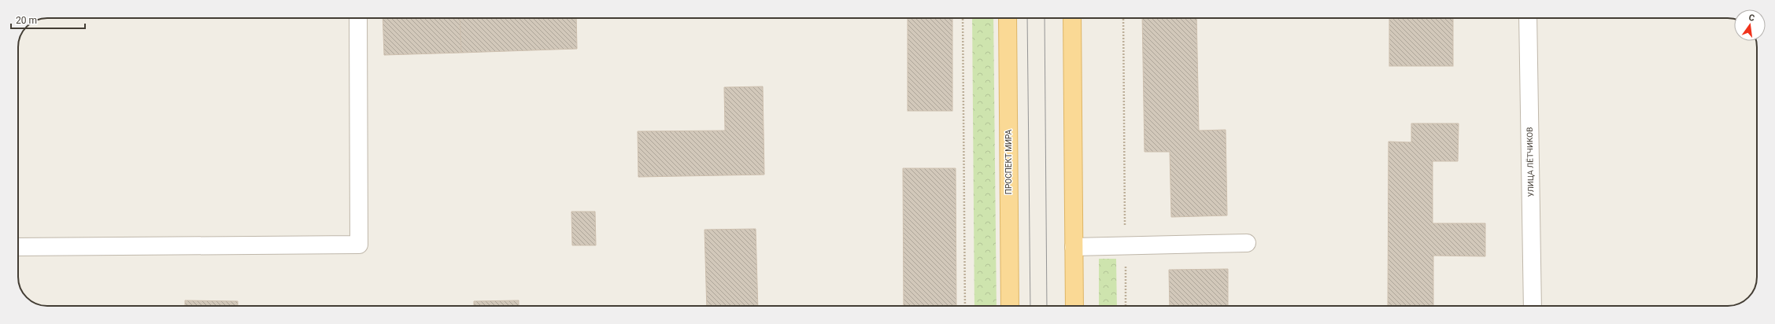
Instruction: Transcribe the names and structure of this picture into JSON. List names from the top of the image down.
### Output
{
  "streets": {
    "main road": ["ПРОСПЕКТ МИРА"],
    "street": ["УЛИЦА ЛЁТЧИКОВ"]
  },
  "scale_bar": "20 m",
  "north": "top"
}
